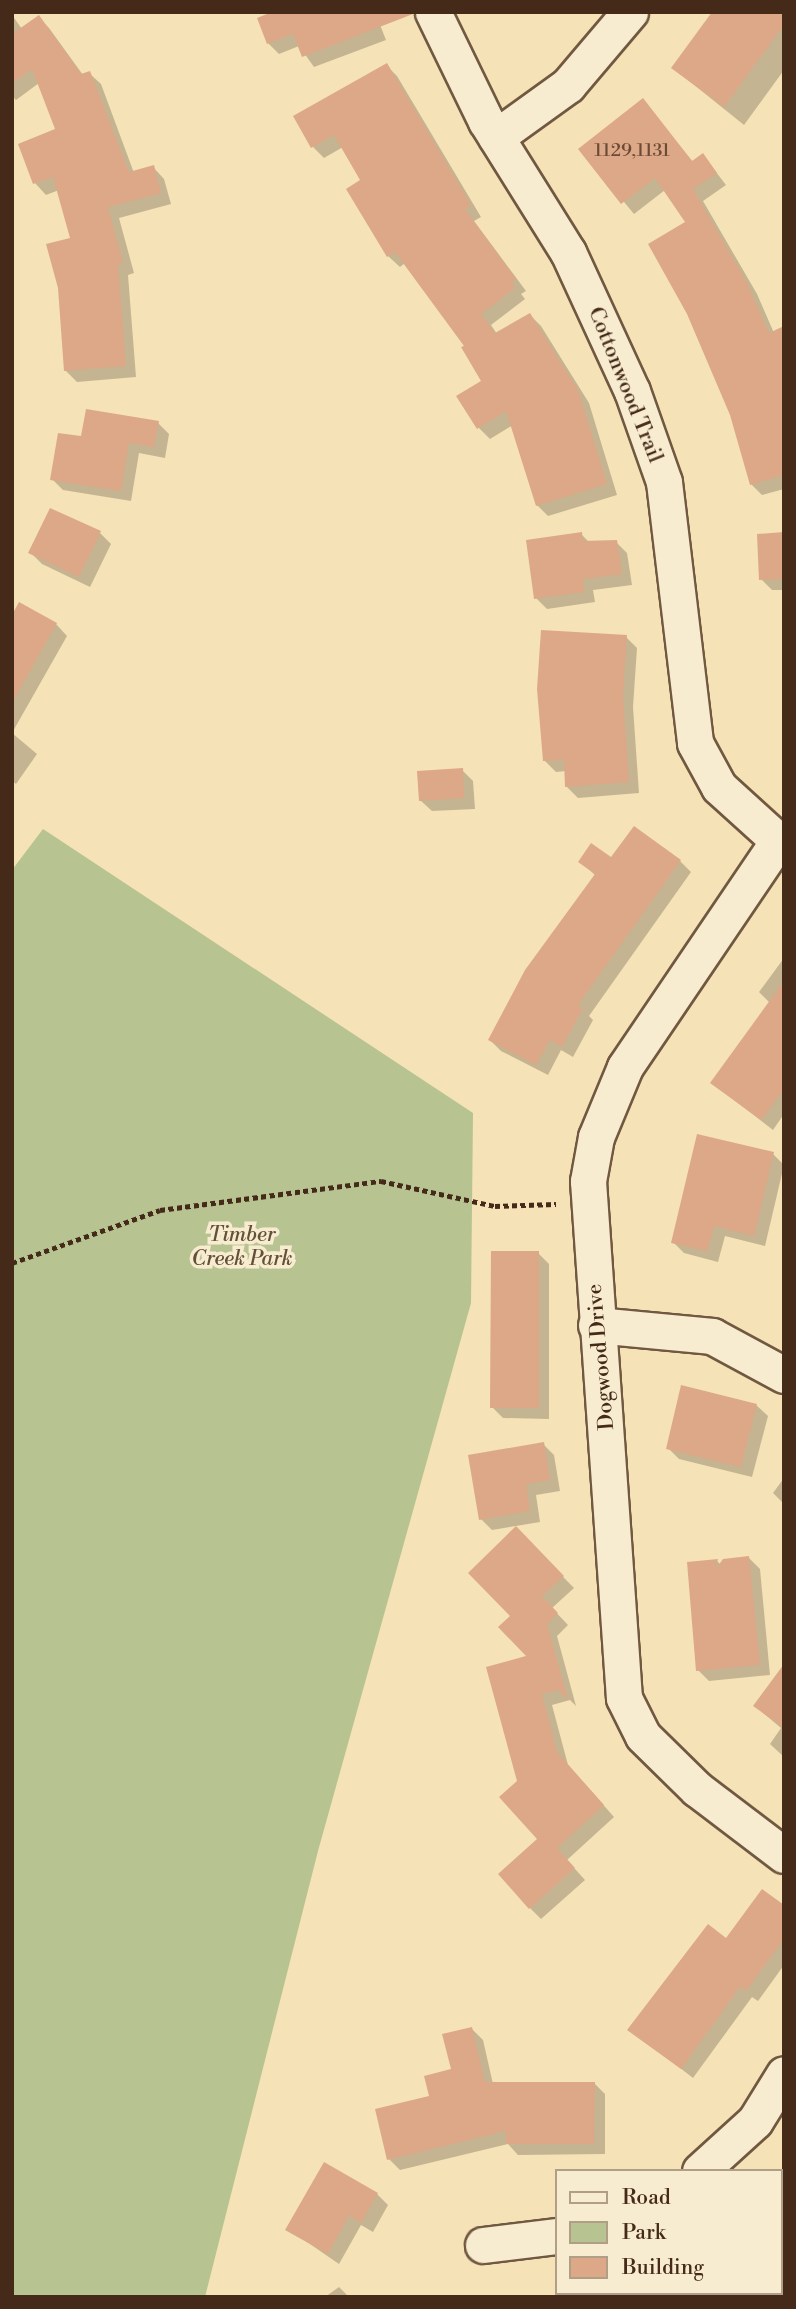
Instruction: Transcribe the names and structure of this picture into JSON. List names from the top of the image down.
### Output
{
  "streets": {
    "street": ["Cottonwood Trail", "Dogwood Drive"]
  },
  "crossings": [
    ["Cottonwood Trail", "Dogwood Drive"]
  ],
  "parks": ["Timber Creek Park"],
  "house_numbers": ["1129,1131"],
  "legend": ["Road", "Park", "Building"]
}
